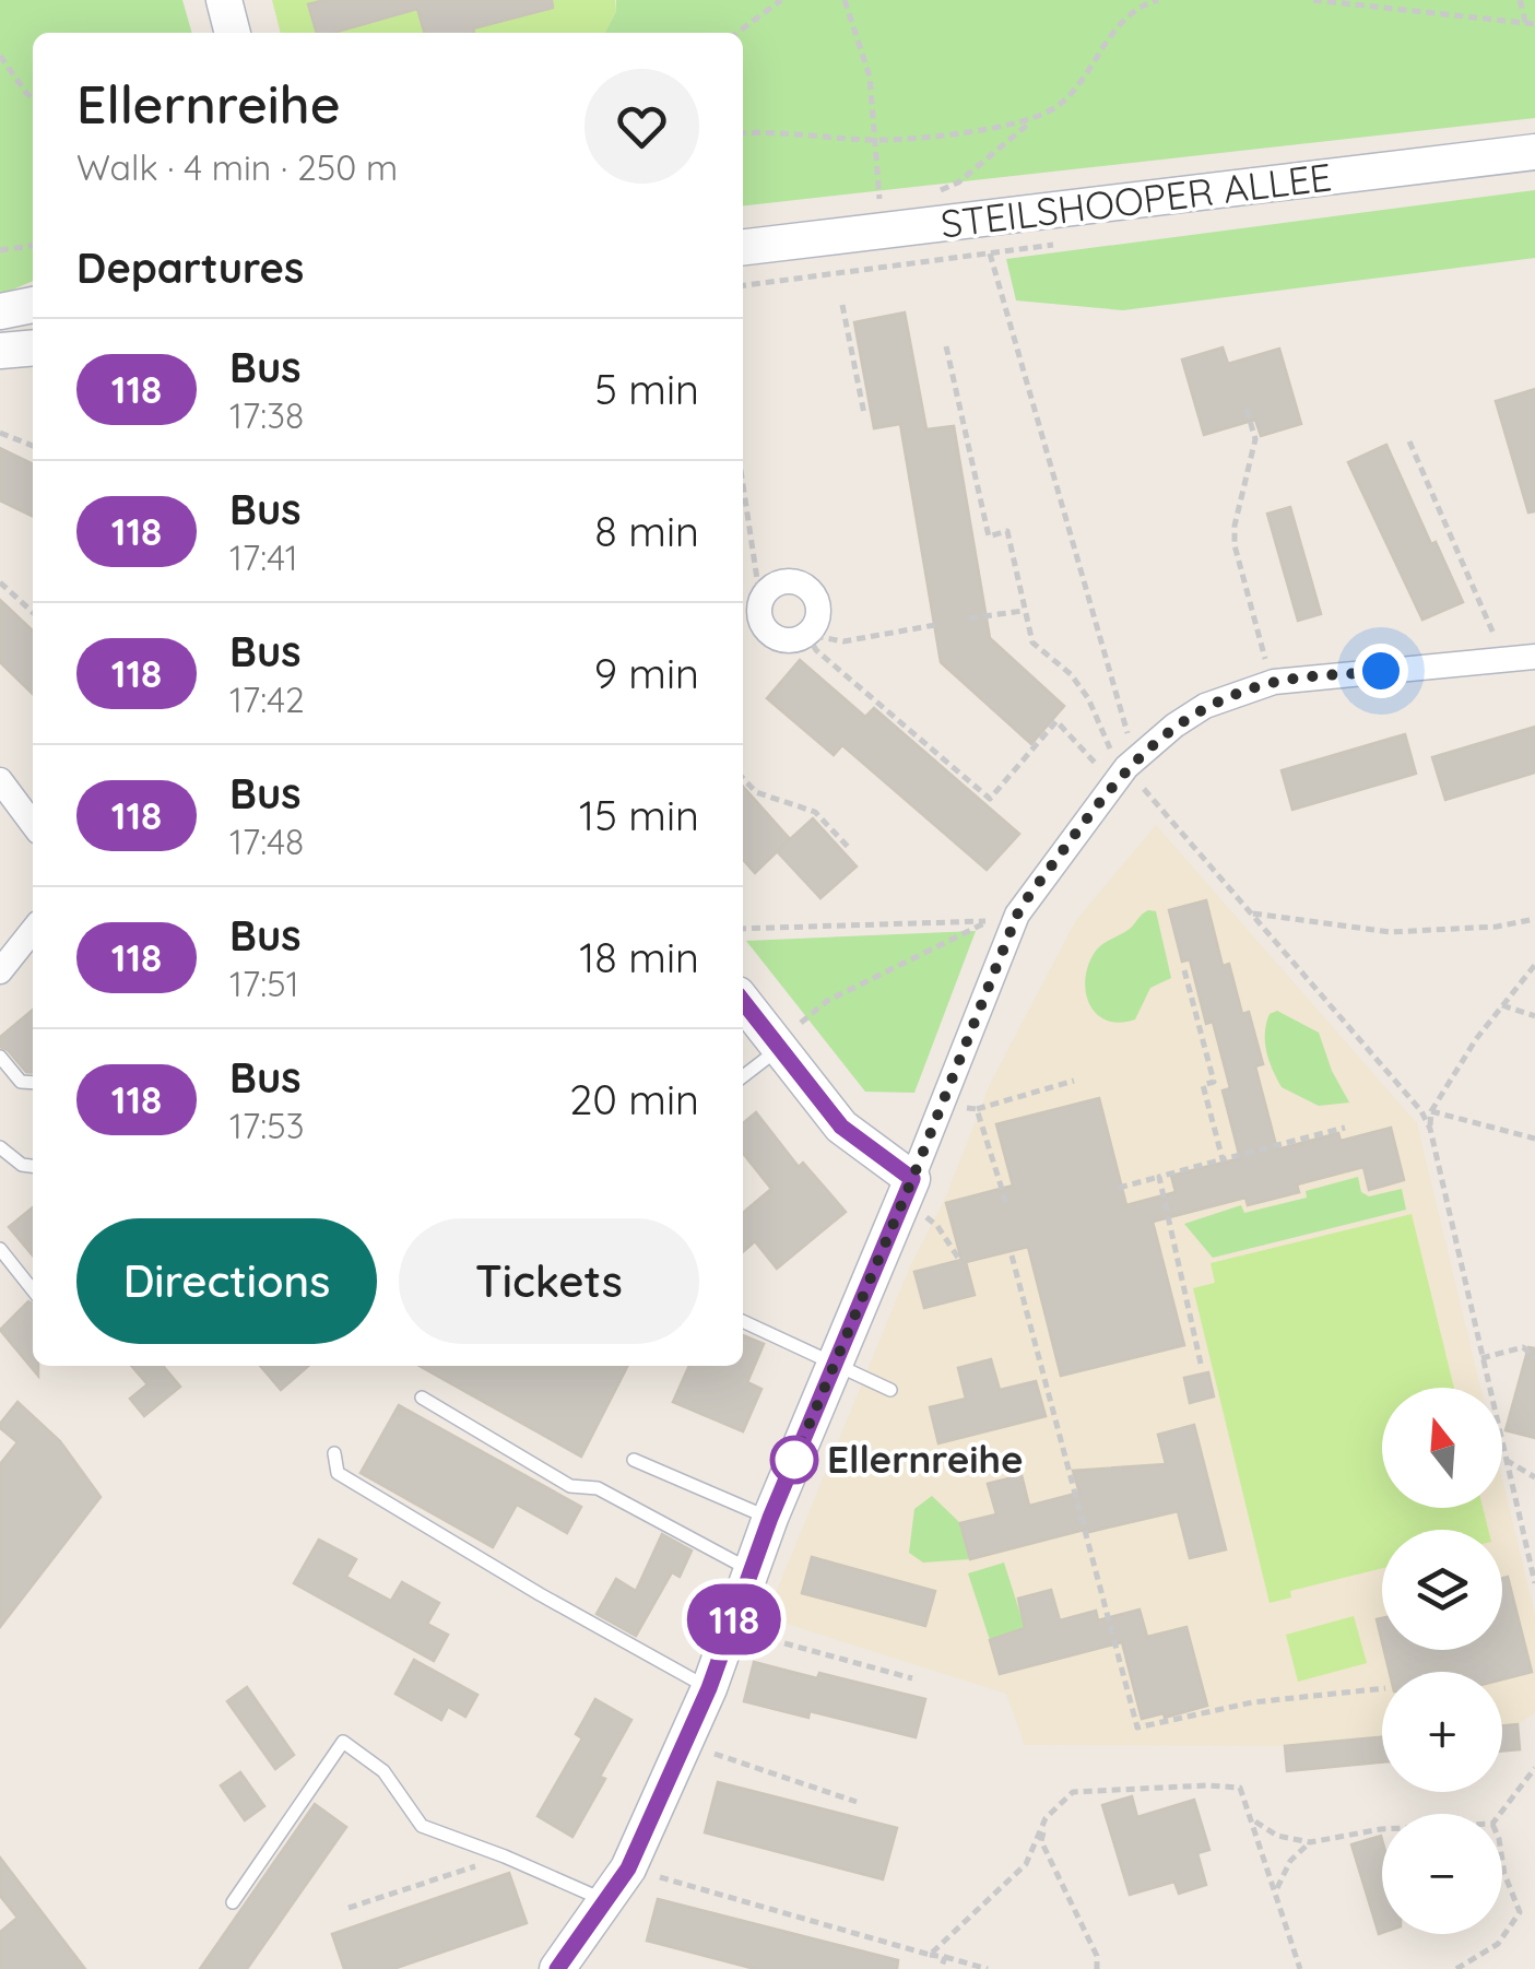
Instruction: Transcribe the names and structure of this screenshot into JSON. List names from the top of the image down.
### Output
{
  "streets": {
    "street": ["STEILSHOOPER ALLEE"]
  },
  "places": ["Ellernreihe"],
  "lines": ["bus line 118"],
  "north": "top",
  "page": {
    "on_map": "118",
    "heading": [
      ["Ellernreihe", "Walk · 4 min · 250 m"],
      "Departures"
    ],
    "list": [
      {
        "mark": "118",
        "name": "Bus",
        "note": "17:38",
        "value": "5 min"
      },
      {
        "mark": "118",
        "name": "Bus",
        "note": "17:41",
        "value": "8 min"
      },
      {
        "mark": "118",
        "name": "Bus",
        "note": "17:42",
        "value": "9 min"
      },
      {
        "mark": "118",
        "name": "Bus",
        "note": "17:48",
        "value": "15 min"
      },
      {
        "mark": "118",
        "name": "Bus",
        "note": "17:51",
        "value": "18 min"
      },
      {
        "mark": "118",
        "name": "Bus",
        "note": "17:53",
        "value": "20 min"
      }
    ],
    "buttons": ["Directions", "Tickets"],
    "map_buttons": ["+", "−"]
  }
}
